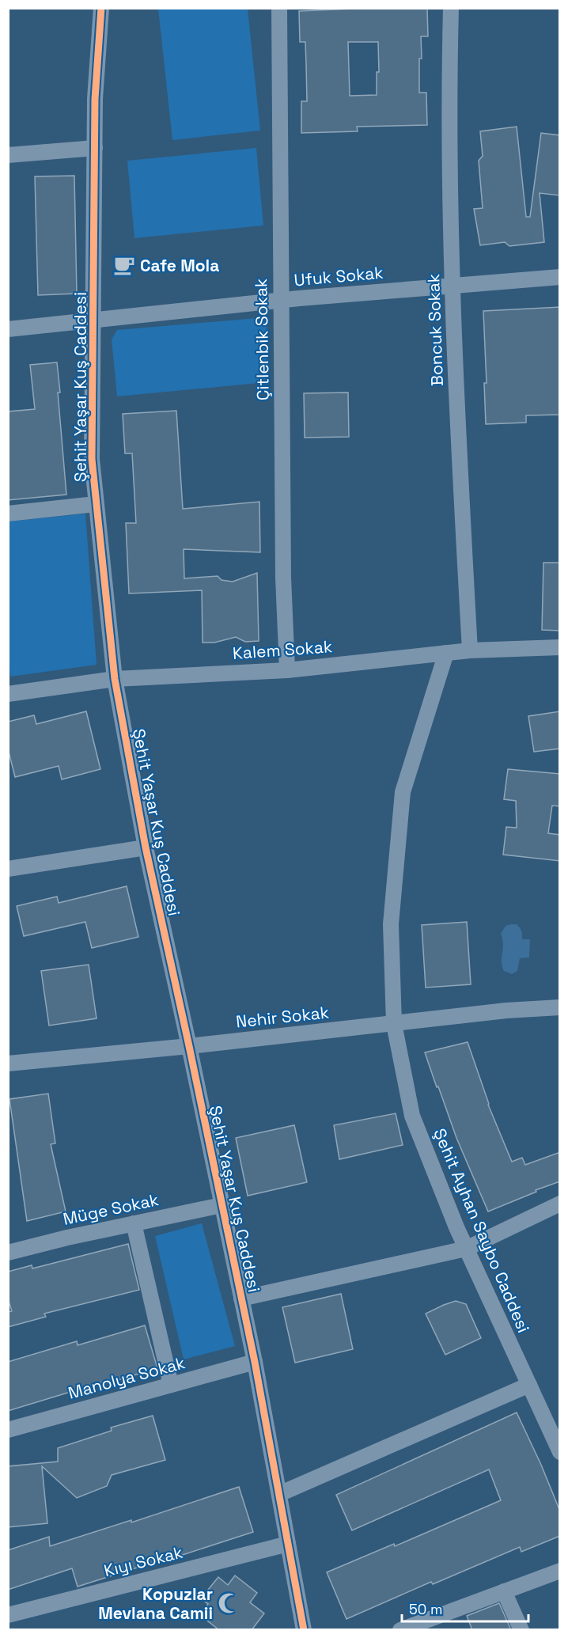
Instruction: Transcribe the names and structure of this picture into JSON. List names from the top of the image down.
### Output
{
  "streets": {
    "street": [
      "Ufuk Sokak",
      "Boncuk Sokak",
      "Çitlenbik Sokak",
      "Şehit Yaşar Kuş Caddesi",
      "Kalem Sokak",
      "Nehir Sokak",
      "Müge Sokak",
      "Şehit Ayhan Saybo Caddesi",
      "Manolya Sokak",
      "Kıyı Sokak"
    ]
  },
  "crossings": [
    ["Ufuk Sokak", "Boncuk Sokak"],
    ["Ufuk Sokak", "Çitlenbik Sokak"],
    ["Ufuk Sokak", "Şehit Yaşar Kuş Caddesi"],
    ["Boncuk Sokak", "Kalem Sokak"],
    ["Çitlenbik Sokak", "Kalem Sokak"],
    ["Şehit Yaşar Kuş Caddesi", "Kalem Sokak"],
    ["Şehit Yaşar Kuş Caddesi", "Nehir Sokak"],
    ["Şehit Yaşar Kuş Caddesi", "Müge Sokak"],
    ["Şehit Yaşar Kuş Caddesi", "Manolya Sokak"],
    ["Şehit Yaşar Kuş Caddesi", "Kıyı Sokak"],
    ["Kalem Sokak", "Şehit Ayhan Saybo Caddesi"],
    ["Nehir Sokak", "Şehit Ayhan Saybo Caddesi"]
  ],
  "places": {
    "cafe": ["Cafe Mola"],
    "mosque": ["Kopuzlar Mevlana Camii"]
  },
  "scale_bar": "50 m"
}
